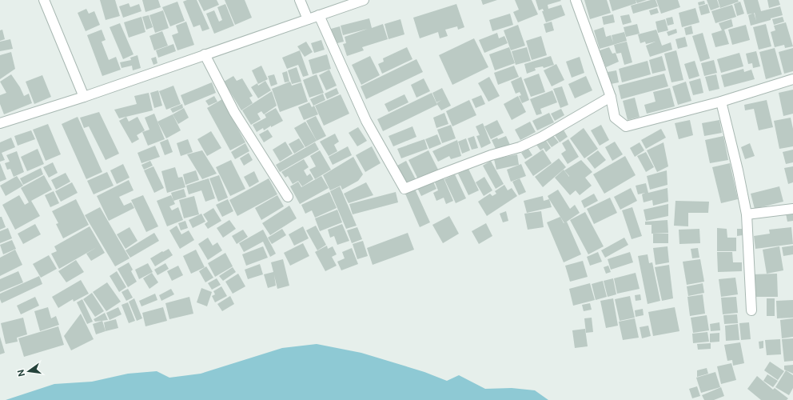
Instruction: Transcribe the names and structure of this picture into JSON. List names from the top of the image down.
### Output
{
  "north": "left"
}
